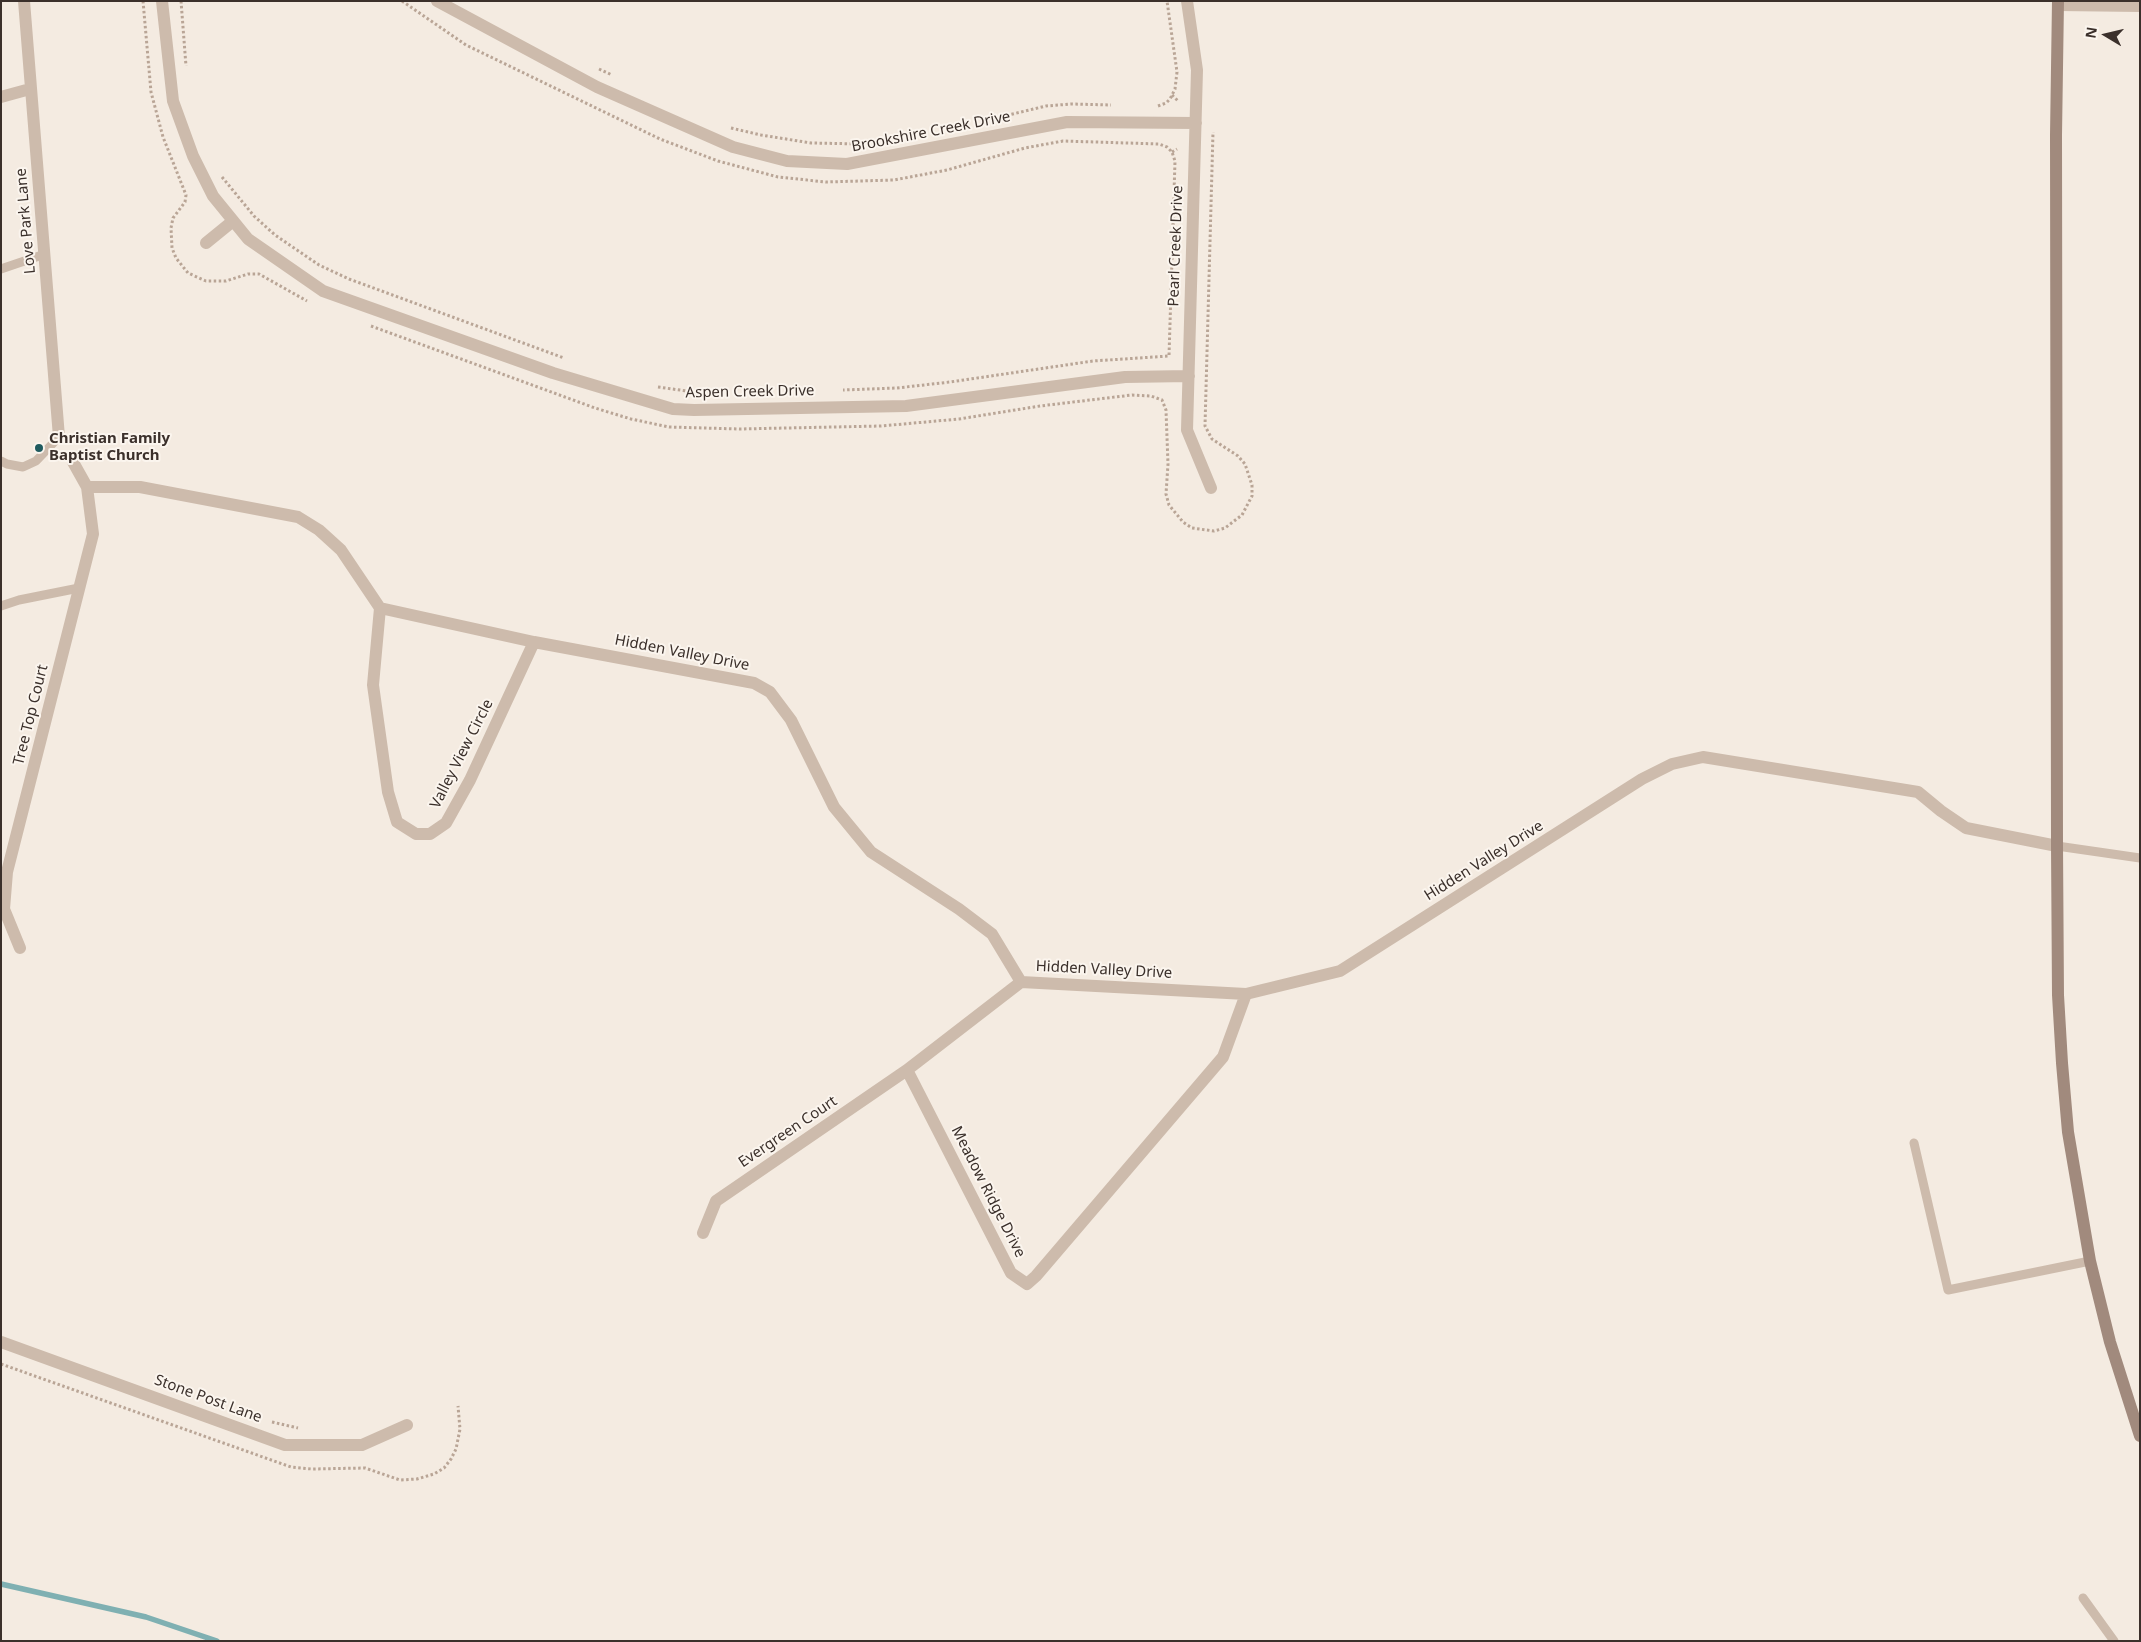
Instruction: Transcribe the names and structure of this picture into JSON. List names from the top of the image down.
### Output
{
  "streets": {
    "street": [
      "Brookshire Creek Drive",
      "Love Park Lane",
      "Pearl Creek Drive",
      "Aspen Creek Drive",
      "Hidden Valley Drive",
      "Tree Top Court",
      "Valley View Circle",
      "Evergreen Court",
      "Meadow Ridge Drive",
      "Stone Post Lane"
    ]
  },
  "crossings": [
    ["Brookshire Creek Drive", "Pearl Creek Drive"],
    ["Pearl Creek Drive", "Aspen Creek Drive"],
    ["Hidden Valley Drive", "Valley View Circle"],
    ["Hidden Valley Drive", "Meadow Ridge Drive"],
    ["Evergreen Court", "Meadow Ridge Drive"]
  ],
  "places": ["Christian Family Baptist Church"],
  "north": "left"
}
